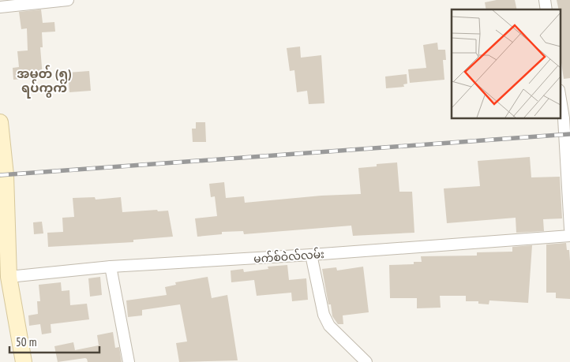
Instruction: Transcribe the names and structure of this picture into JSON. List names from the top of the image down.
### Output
{
  "streets": {
    "street": ["မက်စ်ဝဲလ်လမ်း"]
  },
  "districts": ["အမှတ် (၅) ရပ်ကွက်"],
  "scale_bar": "50 m"
}
